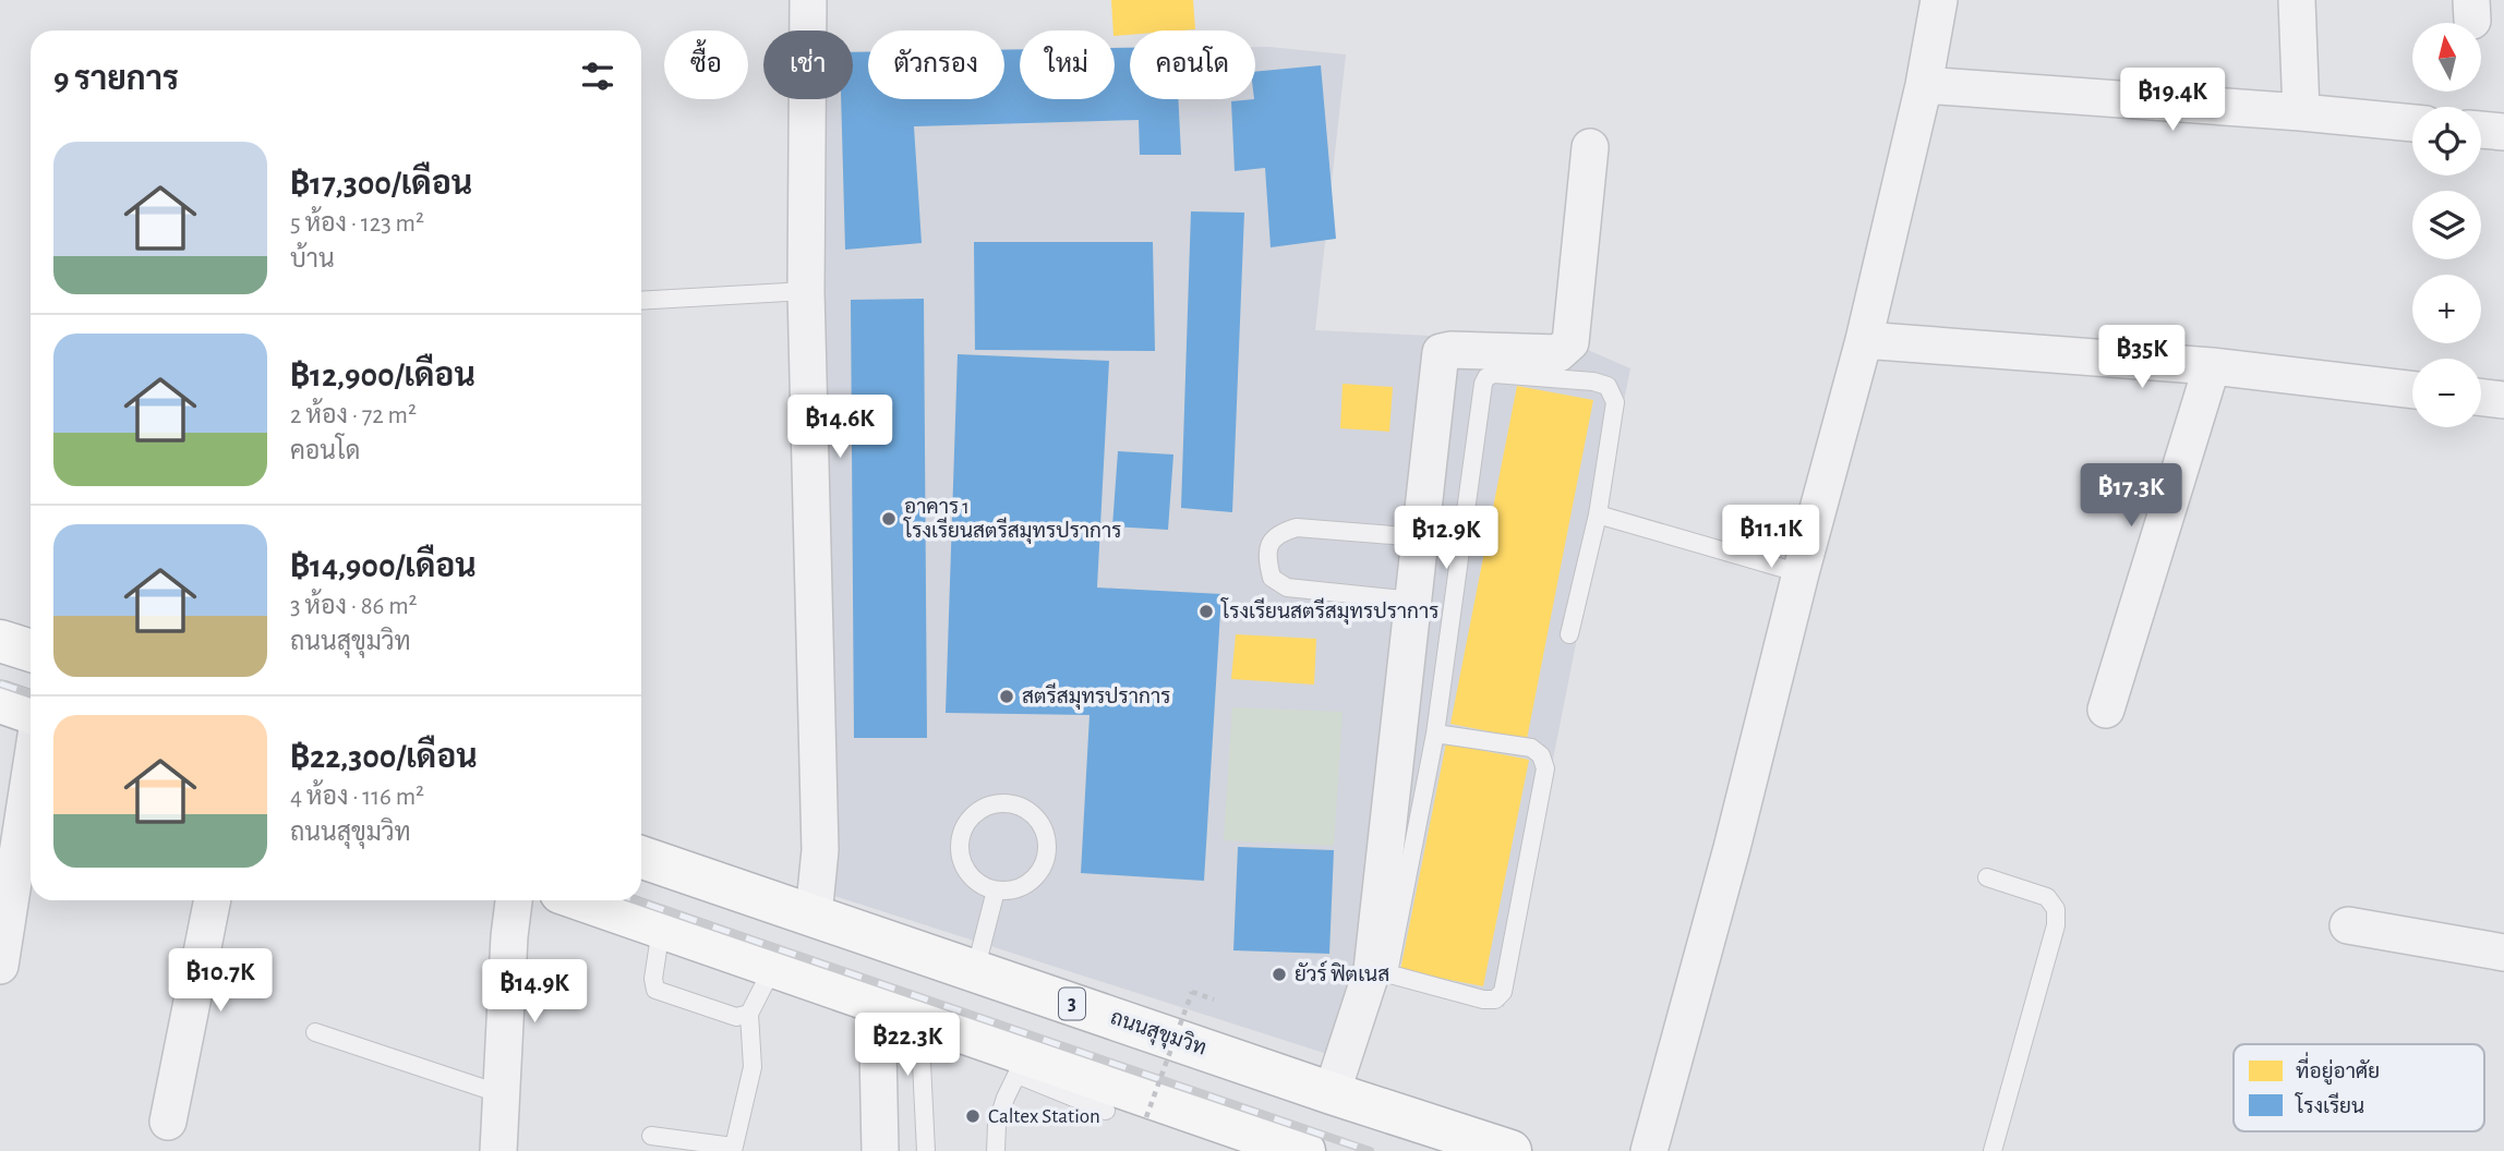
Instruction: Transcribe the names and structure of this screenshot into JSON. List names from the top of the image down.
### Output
{
  "streets": {
    "highway": ["3", "ถนนสุขุมวิท"]
  },
  "places": [
    "อาคาร 1 โรงเรียนสตรีสมุทรปราการ",
    "โรงเรียนสตรีสมุทรปราการ",
    "สตรีสมุทรปราการ",
    "ยัวร์ ฟิตเนส",
    "Caltex Station"
  ],
  "legend": ["ที่อยู่อาศัย", "โรงเรียน"],
  "north": "top",
  "page": {
    "map_buttons": ["+", "−"],
    "chip": [
      "ซื้อ",
      "เช่า",
      "ตัวกรอง",
      "ใหม่",
      "คอนโด"
    ],
    "heading": "9 รายการ",
    "price": [
      "฿19.4K",
      "฿35K",
      "฿14.6K",
      "฿17.3K",
      "฿11.1K",
      "฿12.9K",
      "฿10.7K",
      "฿14.9K",
      "฿22.3K"
    ],
    "list": [
      {
        "name": "฿17,300/เดือน",
        "note": "5 ห้อง · 123 m² · บ้าน"
      },
      {
        "name": "฿12,900/เดือน",
        "note": "2 ห้อง · 72 m² · คอนโด"
      },
      {
        "name": "฿14,900/เดือน",
        "note": "3 ห้อง · 86 m² · ถนนสุขุมวิท"
      },
      {
        "name": "฿22,300/เดือน",
        "note": "4 ห้อง · 116 m² · ถนนสุขุมวิท"
      }
    ]
  }
}
